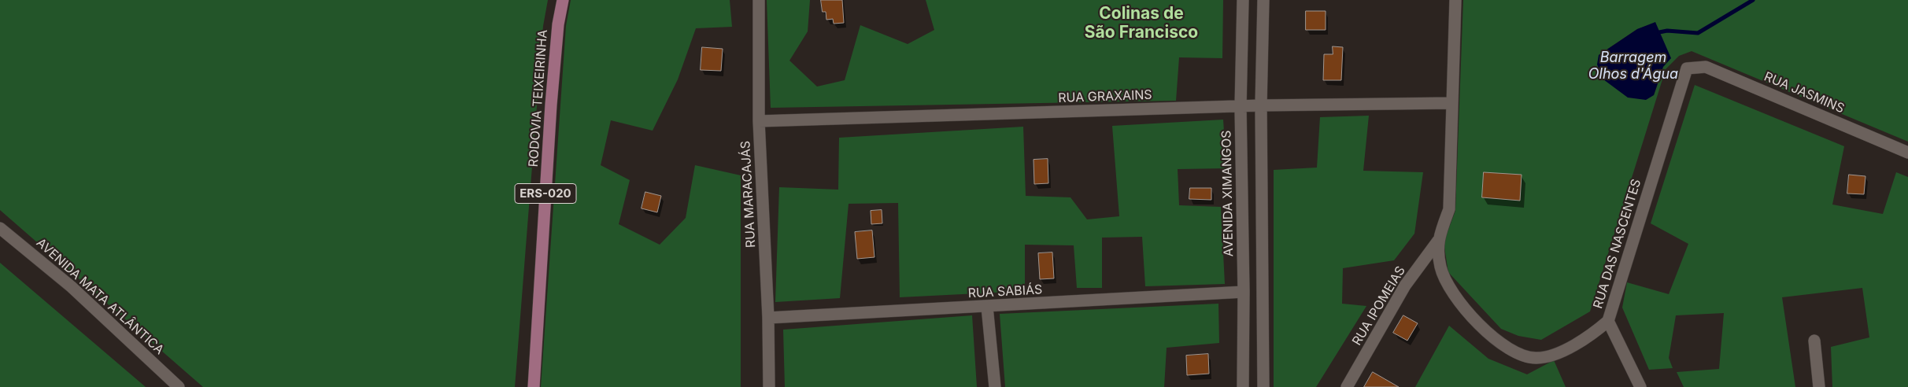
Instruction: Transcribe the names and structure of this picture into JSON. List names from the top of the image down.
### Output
{
  "streets": {
    "main road": ["RODOVIA TEIXEIRINHA", "ERS-020"],
    "street": [
      "RUA JASMINS",
      "RUA GRAXAINS",
      "AVENIDA XIMANGOS",
      "RUA MARACAJÁS",
      "RUA DAS NASCENTES",
      "RUA SABIÁS",
      "AVENIDA MATA ATLÂNTICA",
      "RUA IPOMEIAS"
    ]
  },
  "crossings": [
    ["RUA JASMINS", "RUA DAS NASCENTES"],
    ["RUA GRAXAINS", "AVENIDA XIMANGOS"],
    ["RUA GRAXAINS", "RUA MARACAJÁS"],
    ["RUA GRAXAINS", "RUA DAS NASCENTES"],
    ["AVENIDA XIMANGOS", "RUA SABIÁS"],
    ["RUA MARACAJÁS", "RUA SABIÁS"],
    ["RUA DAS NASCENTES", "RUA IPOMEIAS"]
  ],
  "districts": ["Colinas de São Francisco"],
  "water": ["Barragem Olhos d'Água"]
}
